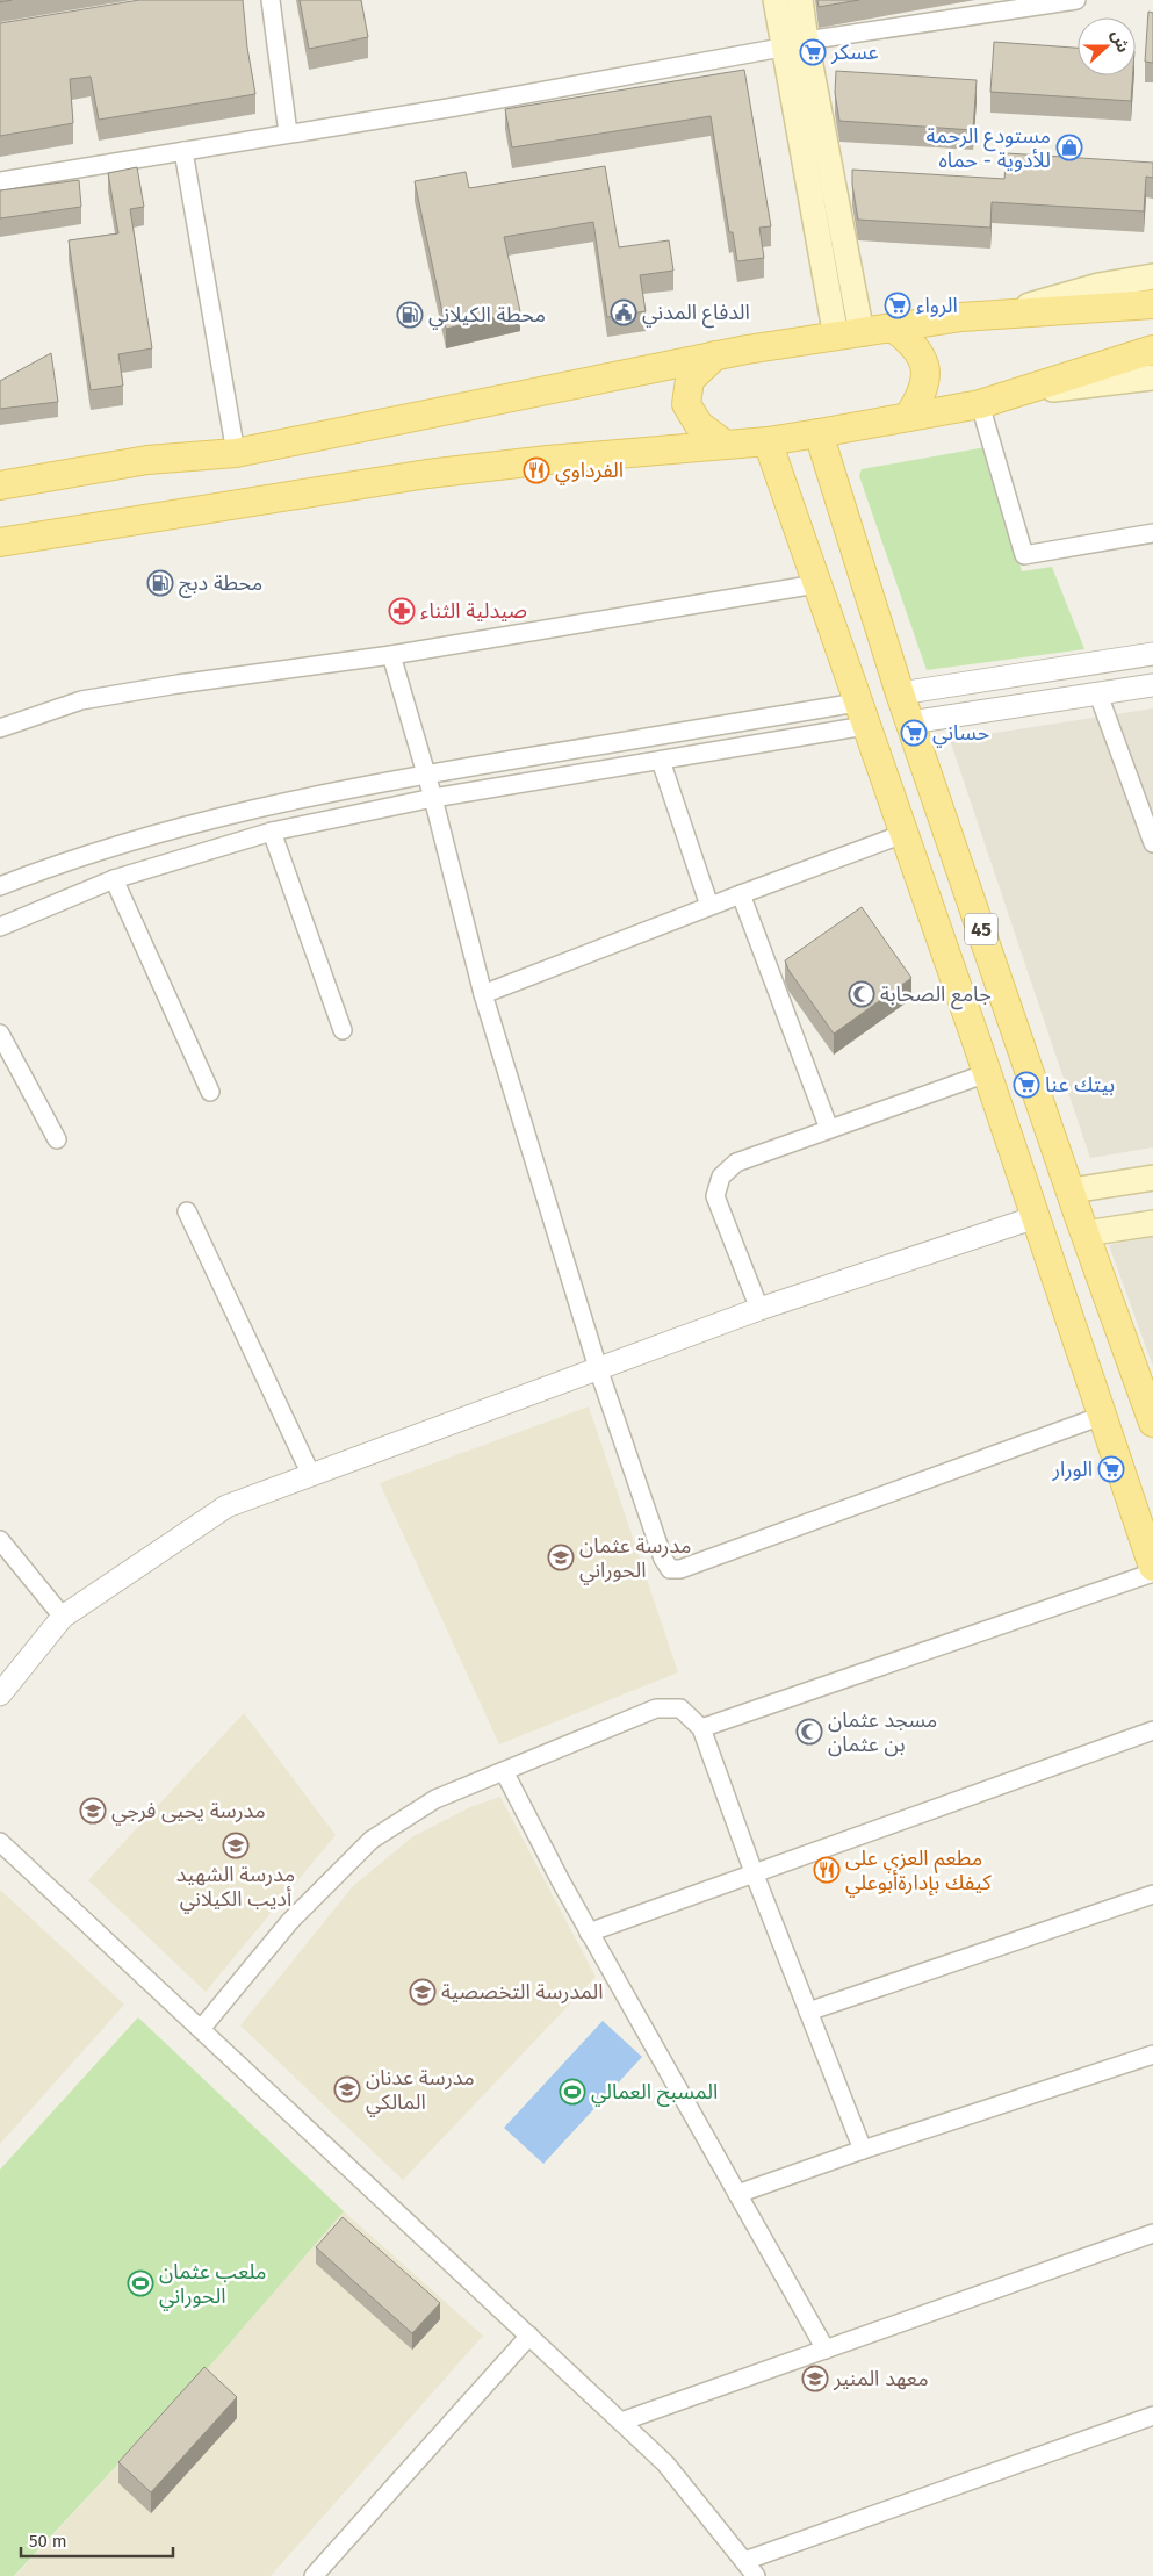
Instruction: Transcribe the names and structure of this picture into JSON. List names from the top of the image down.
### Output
{
  "streets": {
    "main road": ["45"]
  },
  "places": {
    "supermarket": [
      "عسكر",
      "الرواء",
      "حساني",
      "بيتك عنا",
      "الورار"
    ],
    "shop": ["مستودع الرحمة للأدوية - حماه"],
    "public building": ["الدفاع المدني"],
    "fuel station": ["محطة الكيلاني", "محطة دبج"],
    "restaurant": ["الفرداوي", "مطعم العزي على كيفك بإدارةأبوعلي"],
    "pharmacy": ["صيدلية الثناء"],
    "mosque": ["جامع الصحابة", "مسجد عثمان بن عثمان"],
    "school or university": [
      "مدرسة عثمان الحوراني",
      "مدرسة يحيى فرجي",
      "مدرسة الشهيد أديب الكيلاني",
      "المدرسة التخصصية",
      "مدرسة عدنان المالكي",
      "معهد المنير"
    ],
    "sports": ["المسبح العمالي", "ملعب عثمان الحوراني"]
  },
  "scale_bar": "50 m",
  "north": "right"
}
